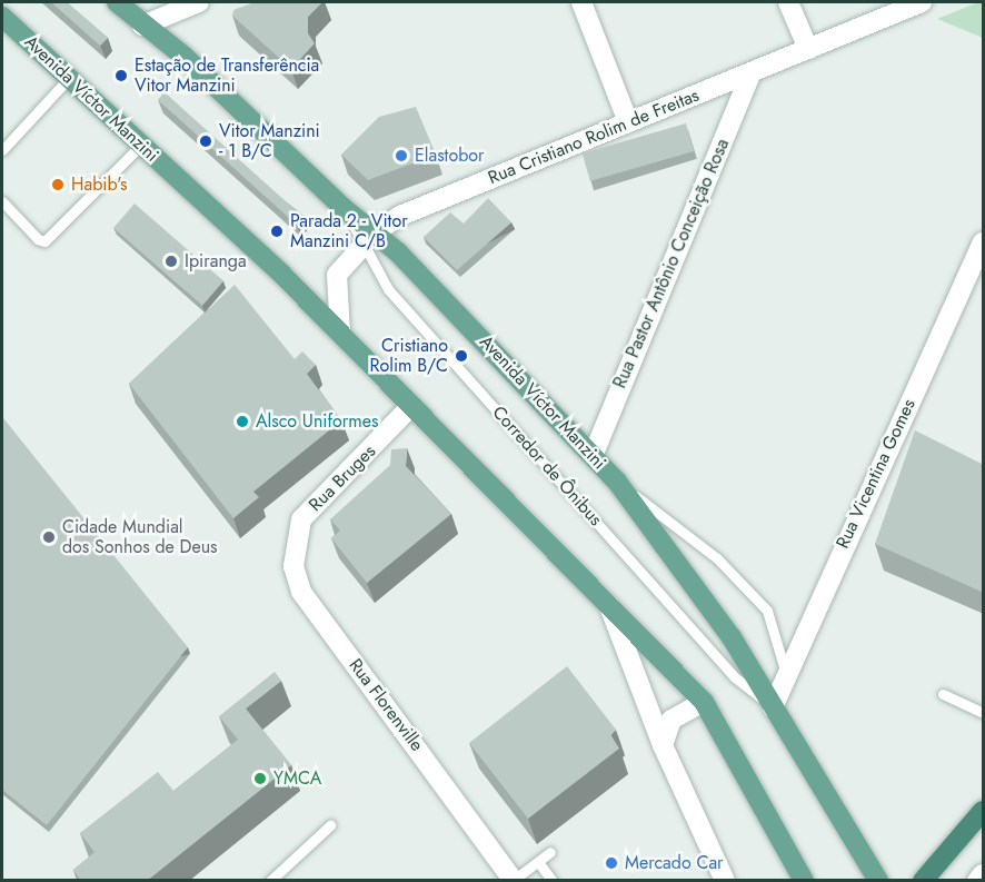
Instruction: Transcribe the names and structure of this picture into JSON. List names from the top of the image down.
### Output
{
  "streets": {
    "main road": ["Avenida Víctor Manzini"],
    "street": [
      "Rua Cristiano Rolim de Freitas",
      "Rua Pastor Antônio Conceição Rosa",
      "Rua Vicentina Gomes",
      "Rua Bruges",
      "Rua Florenville"
    ],
    "lane": ["Corredor de Ônibus"]
  },
  "crossings": [
    ["Avenida Víctor Manzini", "Rua Cristiano Rolim de Freitas"],
    ["Avenida Víctor Manzini", "Rua Pastor Antônio Conceição Rosa"],
    ["Avenida Víctor Manzini", "Corredor de Ônibus"],
    ["Avenida Víctor Manzini", "Rua Vicentina Gomes"],
    ["Avenida Víctor Manzini", "Rua Bruges"],
    ["Rua Cristiano Rolim de Freitas", "Rua Pastor Antônio Conceição Rosa"],
    ["Rua Cristiano Rolim de Freitas", "Corredor de Ônibus"],
    ["Corredor de Ônibus", "Rua Vicentina Gomes"],
    ["Rua Bruges", "Rua Florenville"]
  ],
  "places": [
    "Estação de Transferência Vitor Manzini",
    "Vitor Manzini - 1 B/C",
    "Elastobor",
    "Habib's",
    "Parada 2 - Vitor Manzini C/B",
    "Ipiranga",
    "Cristiano Rolim B/C",
    "Alsco Uniformes",
    "Cidade Mundial dos Sonhos de Deus",
    "YMCA",
    "Mercado Car"
  ]
}
